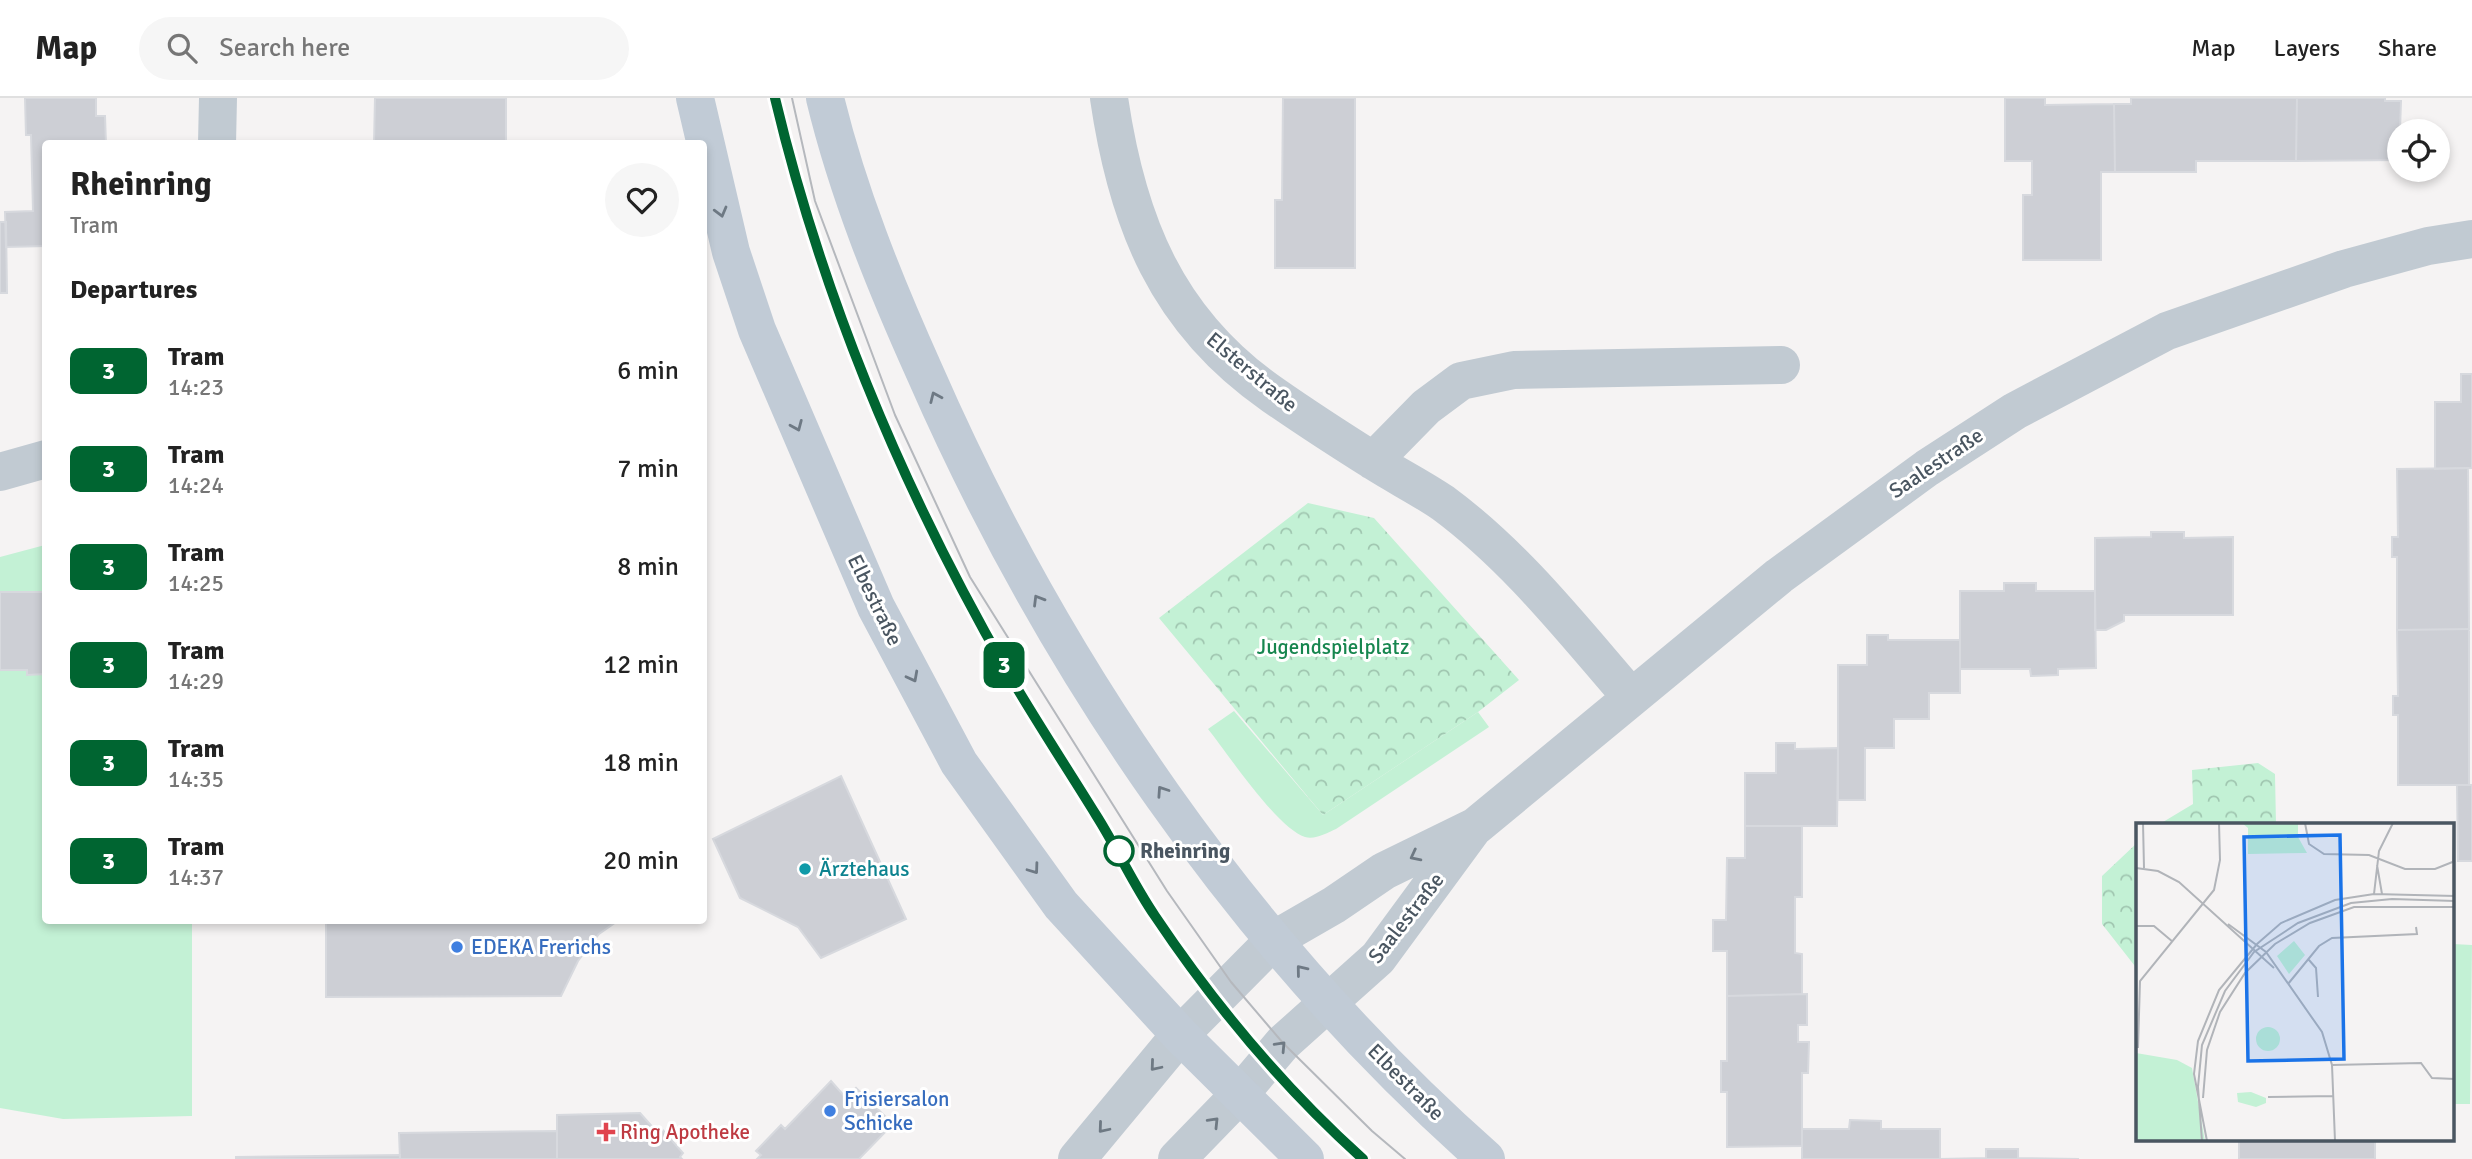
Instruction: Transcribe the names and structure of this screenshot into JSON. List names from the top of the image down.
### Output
{
  "streets": {
    "street": ["Elsterstraße", "Saalestraße", "Elbestraße"]
  },
  "crossings": [
    ["Elsterstraße", "Saalestraße"],
    ["Saalestraße", "Elbestraße"]
  ],
  "parks": ["Jugendspielplatz"],
  "places": {
    "other": [
      "Rheinring",
      "Ärztehaus",
      "EDEKA Frerichs",
      "Frisiersalon Schicke"
    ],
    "health": ["Ring Apotheke"]
  },
  "lines": ["tram line 3"],
  "page": {
    "header": "Map",
    "search": "Search here",
    "nav": ["Map", "Layers", "Share"],
    "on_map": "3",
    "heading": [
      ["Rheinring", "Tram"],
      "Departures"
    ],
    "list": [
      {
        "mark": "3",
        "name": "Tram",
        "note": "14:23",
        "value": "6 min"
      },
      {
        "mark": "3",
        "name": "Tram",
        "note": "14:24",
        "value": "7 min"
      },
      {
        "mark": "3",
        "name": "Tram",
        "note": "14:25",
        "value": "8 min"
      },
      {
        "mark": "3",
        "name": "Tram",
        "note": "14:29",
        "value": "12 min"
      },
      {
        "mark": "3",
        "name": "Tram",
        "note": "14:35",
        "value": "18 min"
      },
      {
        "mark": "3",
        "name": "Tram",
        "note": "14:37",
        "value": "20 min"
      }
    ]
  }
}
